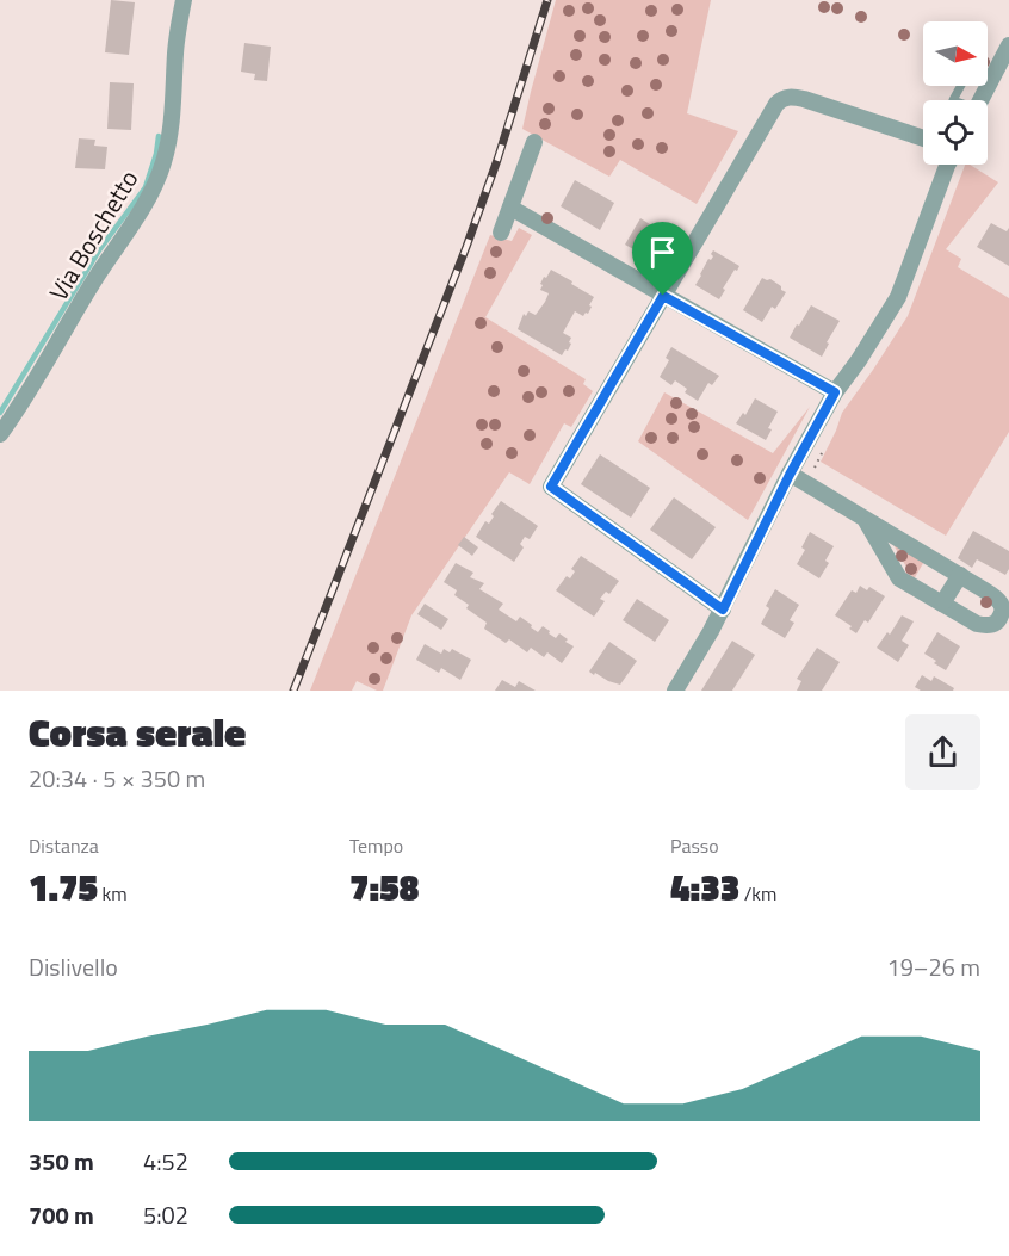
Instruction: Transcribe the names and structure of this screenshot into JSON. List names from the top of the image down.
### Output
{
  "streets": {
    "street": ["Via Boschetto"]
  },
  "north": "right",
  "page": {
    "heading": ["Corsa serale", "20:34 · 5 × 350 m"],
    "stats": [
      ["Distanza", "1.75 km"],
      ["Tempo", "7:58"],
      ["Passo", "4:33 /km"]
    ],
    "chart": ["Dislivello", "19–26 m"],
    "list": [
      {
        "name": "350 m",
        "note": "4:52"
      },
      {
        "name": "700 m",
        "note": "5:02"
      }
    ]
  }
}
